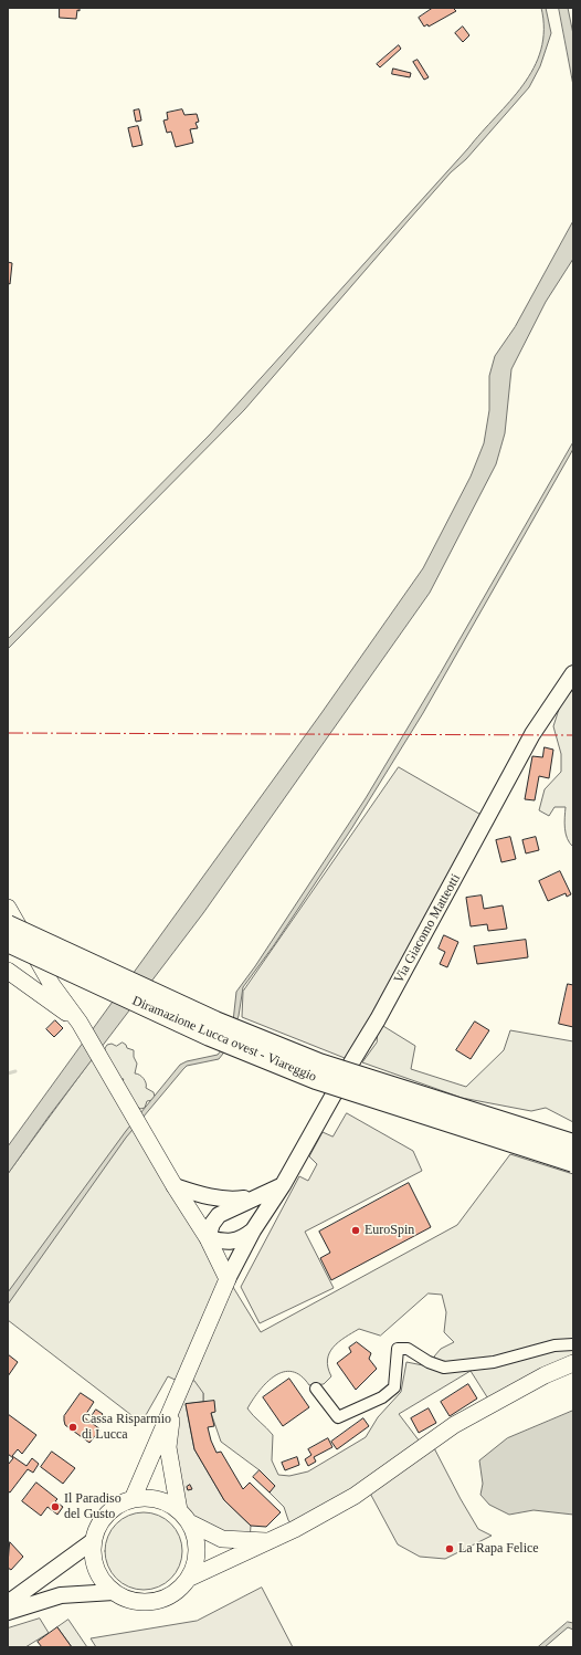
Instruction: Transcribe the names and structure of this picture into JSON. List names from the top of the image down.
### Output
{
  "streets": {
    "highway": ["Diramazione Lucca ovest - Viareggio"],
    "main road": ["Via Giacomo Matteotti"]
  },
  "places": [
    "EuroSpin",
    "Cassa Risparmio di Lucca",
    "Il Paradiso del Gusto",
    "La Rapa Felice"
  ]
}
